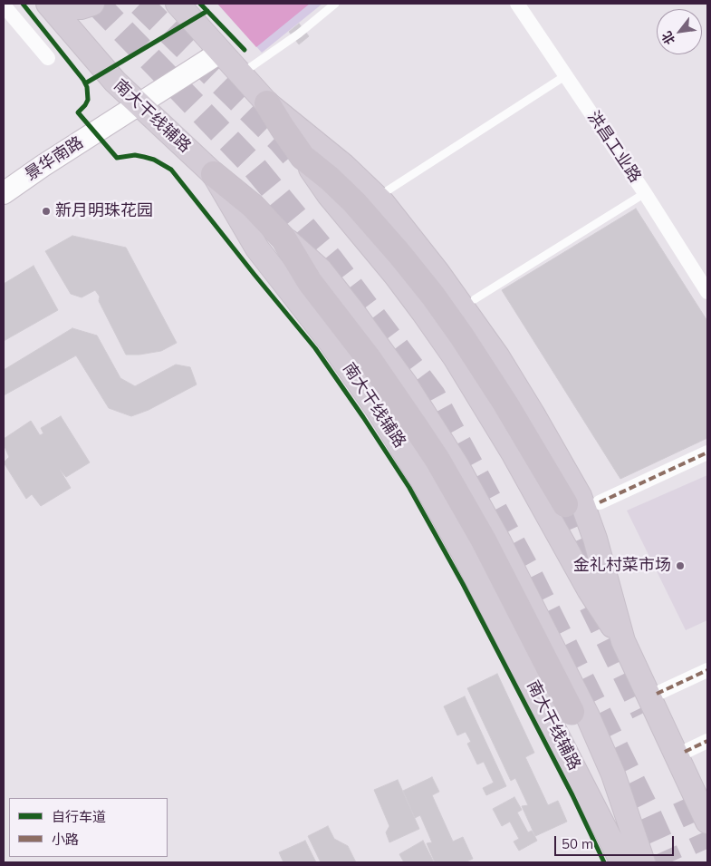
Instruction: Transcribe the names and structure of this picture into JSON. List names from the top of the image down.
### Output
{
  "streets": {
    "main road": ["南大干线辅路", "景华南路"],
    "street": ["洪昌工业路"]
  },
  "crossings": [
    ["南大干线辅路", "景华南路"]
  ],
  "places": ["新月明珠花园", "金礼村菜市场"],
  "legend": ["自行车道", "小路"],
  "scale_bar": "50 m",
  "north": "bottom left"
}
